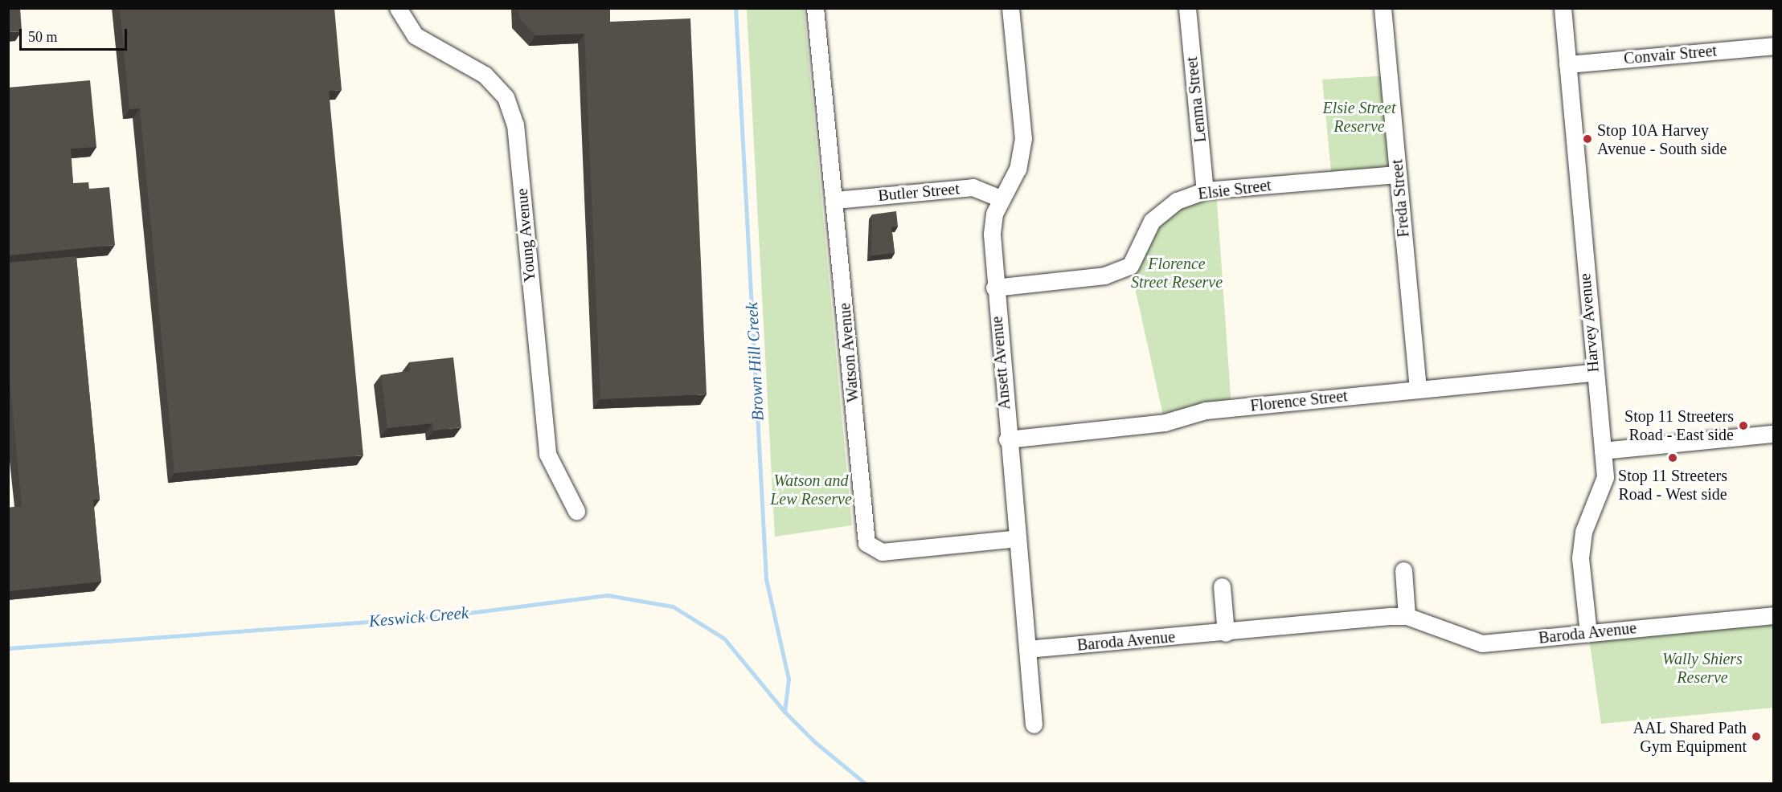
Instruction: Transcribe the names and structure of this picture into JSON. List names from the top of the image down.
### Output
{
  "streets": {
    "street": [
      "Convair Street",
      "Lenma Street",
      "Elsie Street",
      "Butler Street",
      "Freda Street",
      "Young Avenue",
      "Harvey Avenue",
      "Watson Avenue",
      "Ansett Avenue",
      "Florence Street",
      "Baroda Avenue"
    ]
  },
  "crossings": [
    ["Convair Street", "Harvey Avenue"],
    ["Lenma Street", "Elsie Street"],
    ["Elsie Street", "Freda Street"],
    ["Elsie Street", "Ansett Avenue"],
    ["Butler Street", "Watson Avenue"],
    ["Butler Street", "Ansett Avenue"],
    ["Freda Street", "Florence Street"],
    ["Harvey Avenue", "Florence Street"],
    ["Harvey Avenue", "Baroda Avenue"],
    ["Watson Avenue", "Ansett Avenue"],
    ["Ansett Avenue", "Florence Street"],
    ["Ansett Avenue", "Baroda Avenue"]
  ],
  "water": ["Brown Hill Creek", "Keswick Creek"],
  "parks": [
    "Elsie Street Reserve",
    "Florence Street Reserve",
    "Watson and Lew Reserve",
    "Wally Shiers Reserve"
  ],
  "places": [
    "Stop 10A Harvey Avenue - South side",
    "Stop 11 Streeters Road - East side",
    "Stop 11 Streeters Road - West side",
    "AAL Shared Path Gym Equipment"
  ],
  "scale_bar": "50 m"
}
